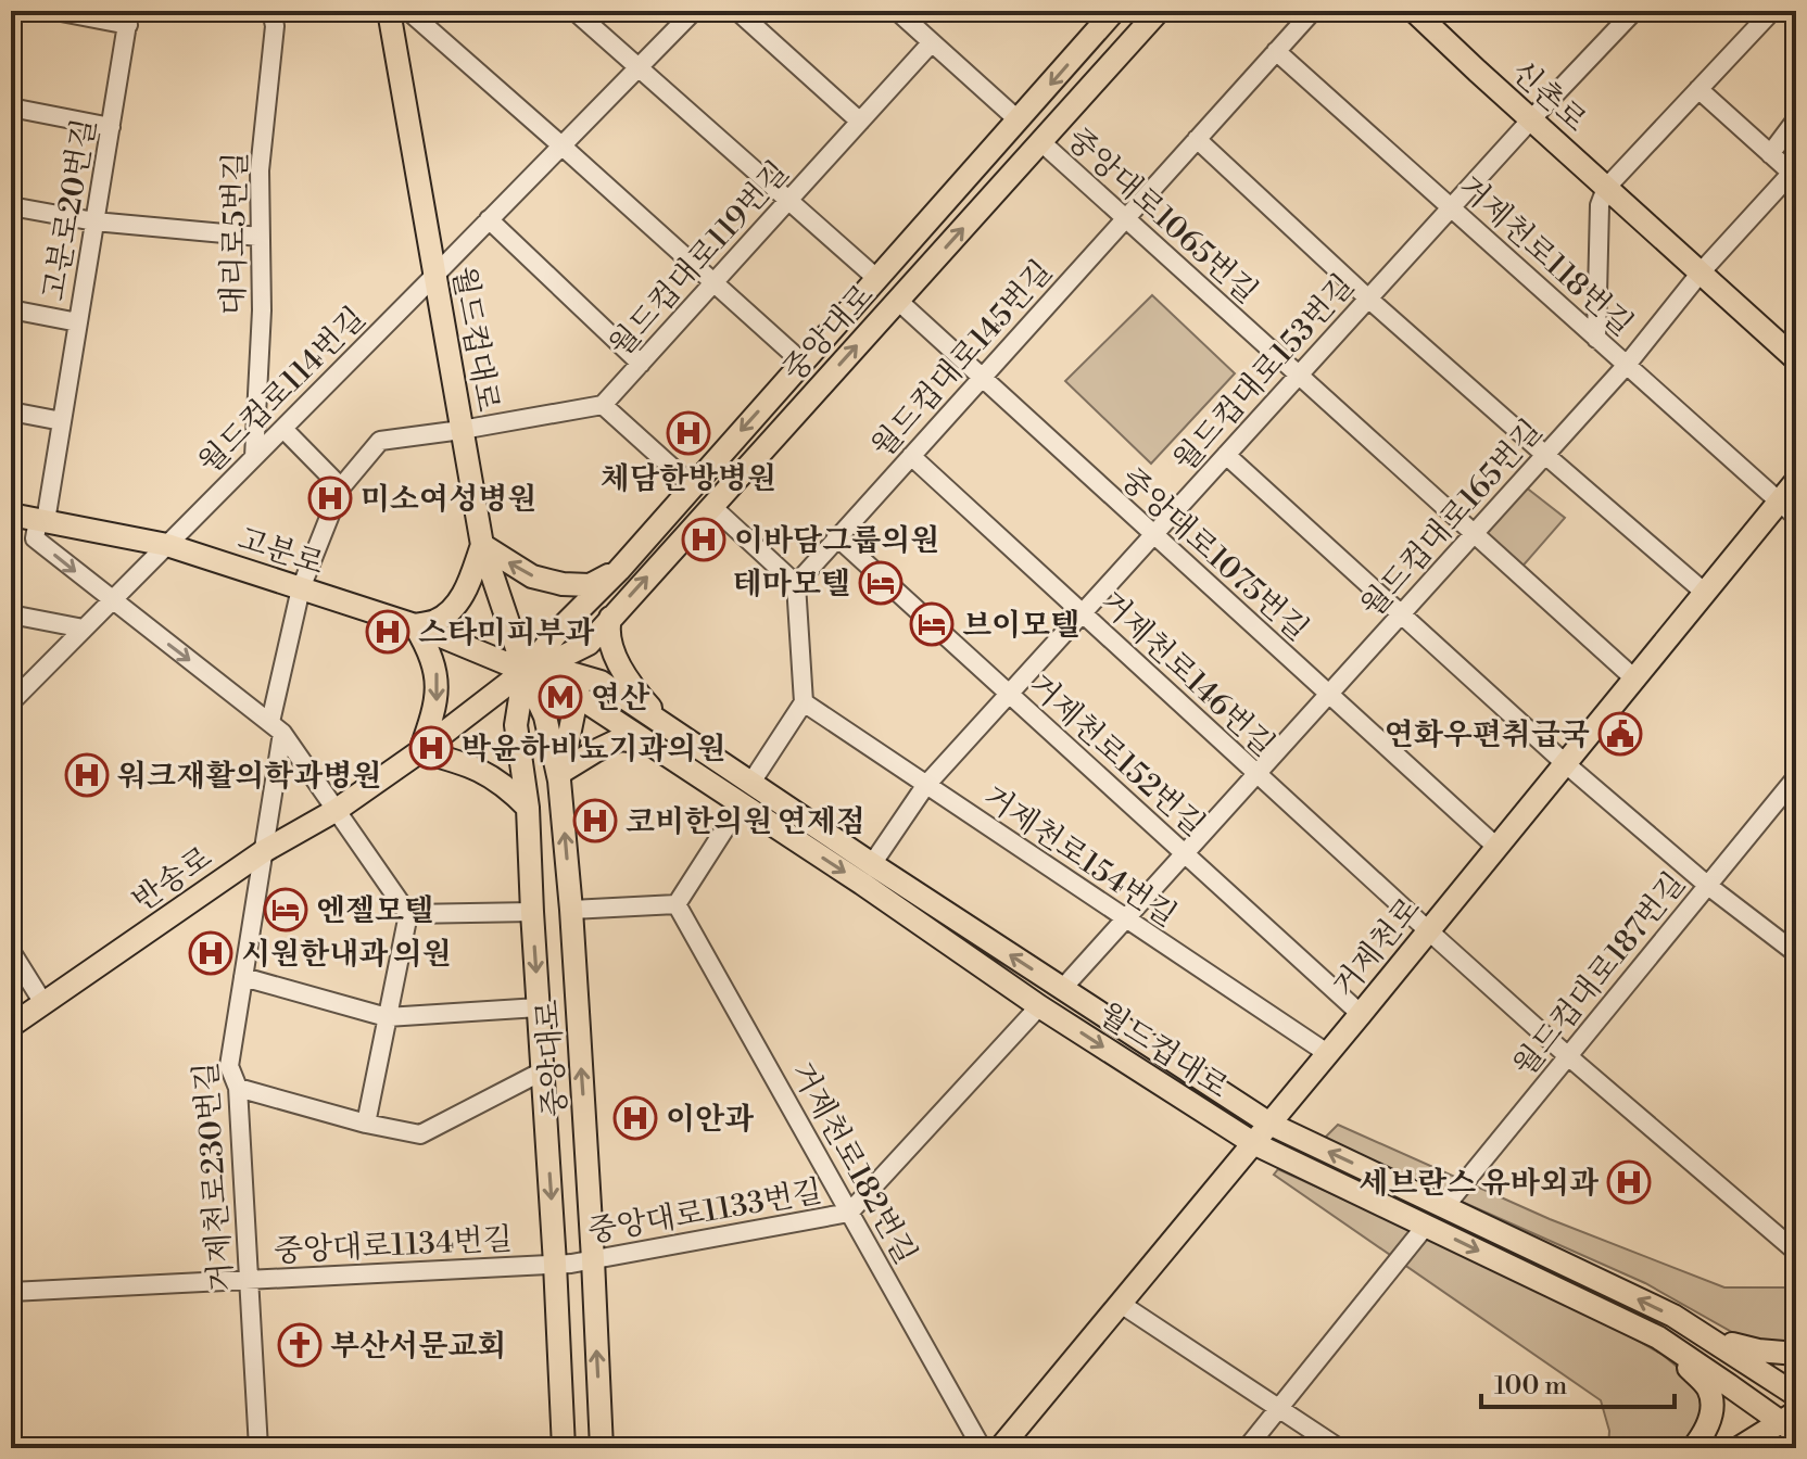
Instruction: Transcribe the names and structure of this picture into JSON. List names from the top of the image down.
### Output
{
  "streets": {
    "main road": [
      "신촌로",
      "중앙대로",
      "월드컵대로",
      "고분로",
      "반송로",
      "거제천로"
    ],
    "street": [
      "고분로20번길",
      "중앙대로1065번길",
      "대리로5번길",
      "거제천로118번길",
      "월드컵대로119번길",
      "월드컵대로145번길",
      "월드컵대로153번길",
      "월드컵로114번길",
      "월드컵대로165번길",
      "중앙대로1075번길",
      "거제천로146번길",
      "거제천로152번길",
      "거제천로154번길",
      "월드컵대로187번길",
      "거제천로182번길",
      "거제천로230번길",
      "중앙대로1133번길",
      "중앙대로1134번길"
    ]
  },
  "crossings": [
    ["신촌로", "월드컵대로153번길"],
    ["신촌로", "월드컵대로165번길"],
    ["고분로20번길", "고분로"],
    ["중앙대로1065번길", "중앙대로"],
    ["중앙대로1065번길", "월드컵대로145번길"],
    ["중앙대로1065번길", "월드컵대로153번길"],
    ["중앙대로1065번길", "월드컵대로165번길"],
    ["중앙대로1065번길", "거제천로"],
    ["대리로5번길", "월드컵로114번길"],
    ["거제천로118번길", "월드컵대로145번길"],
    ["거제천로118번길", "월드컵대로153번길"],
    ["거제천로118번길", "월드컵대로165번길"],
    ["거제천로118번길", "거제천로"],
    ["월드컵대로119번길", "중앙대로"],
    ["월드컵대로119번길", "월드컵대로"],
    ["월드컵대로119번길", "거제천로230번길"],
    ["중앙대로", "월드컵대로"],
    ["중앙대로", "고분로"],
    ["중앙대로", "중앙대로1075번길"],
    ["중앙대로", "반송로"],
    ["중앙대로", "거제천로230번길"],
    ["중앙대로", "중앙대로1133번길"],
    ["중앙대로", "중앙대로1134번길"],
    ["월드컵대로", "월드컵대로153번길"],
    ["월드컵대로", "월드컵로114번길"],
    ["월드컵대로", "월드컵대로165번길"],
    ["월드컵대로", "고분로"],
    ["월드컵대로", "반송로"],
    ["월드컵대로", "거제천로"],
    ["월드컵대로", "월드컵대로187번길"],
    ["월드컵대로", "거제천로230번길"],
    ["월드컵대로145번길", "중앙대로1075번길"],
    ["월드컵대로145번길", "거제천로146번길"],
    ["월드컵대로145번길", "거제천로152번길"],
    ["월드컵대로153번길", "중앙대로1075번길"],
    ["월드컵대로153번길", "거제천로146번길"],
    ["월드컵대로153번길", "거제천로152번길"],
    ["월드컵대로153번길", "거제천로154번길"],
    ["월드컵로114번길", "고분로"],
    ["월드컵대로165번길", "중앙대로1075번길"],
    ["월드컵대로165번길", "거제천로146번길"],
    ["월드컵대로165번길", "거제천로152번길"],
    ["월드컵대로165번길", "거제천로154번길"],
    ["고분로", "반송로"],
    ["고분로", "거제천로230번길"],
    ["중앙대로1075번길", "거제천로"],
    ["거제천로146번길", "거제천로"],
    ["거제천로146번길", "월드컵대로187번길"],
    ["거제천로152번길", "거제천로"],
    ["거제천로154번길", "거제천로"],
    ["반송로", "거제천로230번길"],
    ["거제천로", "거제천로182번길"],
    ["거제천로182번길", "중앙대로1133번길"],
    ["거제천로230번길", "중앙대로1134번길"],
    ["중앙대로1133번길", "중앙대로1134번길"]
  ],
  "places": {
    "hospital": [
      "체담한방병원",
      "미소여성병원",
      "이바담그룹의원",
      "스타미피부과",
      "박윤하비뇨기과의원",
      "워크재활의학과병원",
      "코비한의원 연제점",
      "시원한내과 의원",
      "이안과",
      "세브란스 유바외과"
    ],
    "hotel": ["테마모텔", "브이모텔", "엔젤모텔"],
    "metro station": ["연산"],
    "public building": ["연화우편취급국"],
    "church": ["부산서문교회"]
  },
  "scale_bar": "100 m"
}
